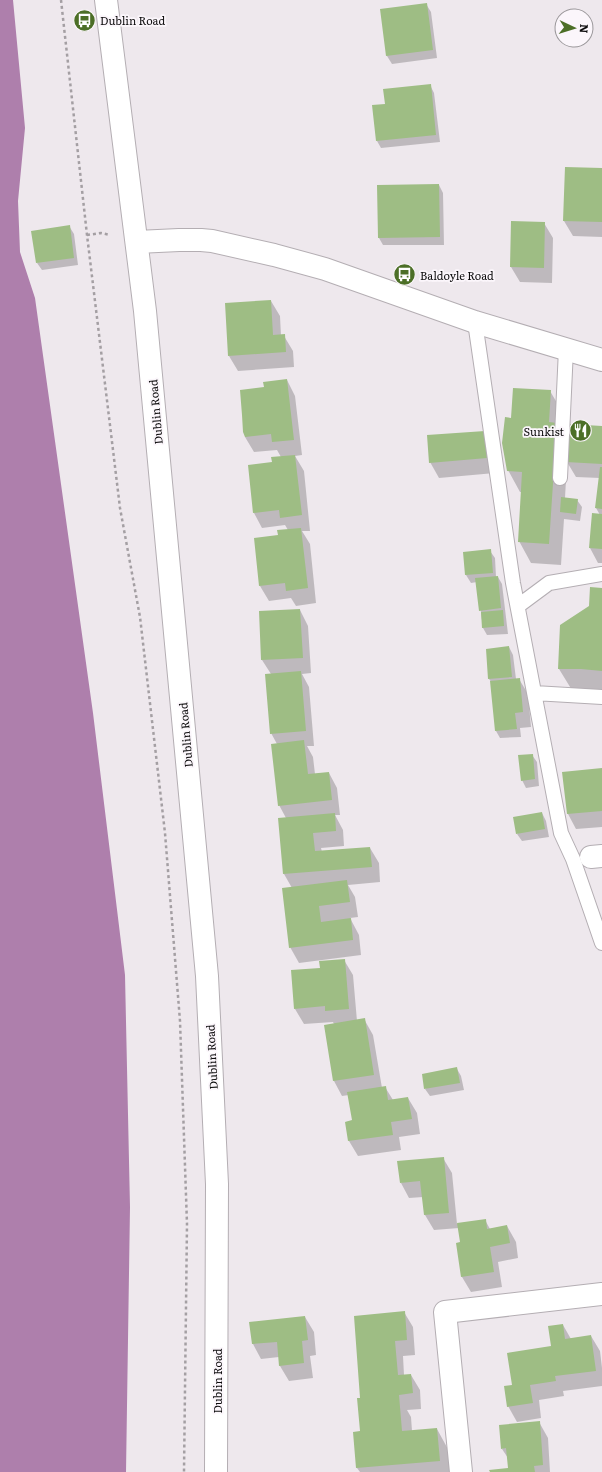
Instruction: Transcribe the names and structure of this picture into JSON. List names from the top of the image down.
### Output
{
  "streets": {
    "main road": ["Dublin Road"]
  },
  "places": {
    "bus stop": ["Dublin Road", "Baldoyle Road"],
    "restaurant": ["Sunkist"]
  },
  "north": "right"
}
